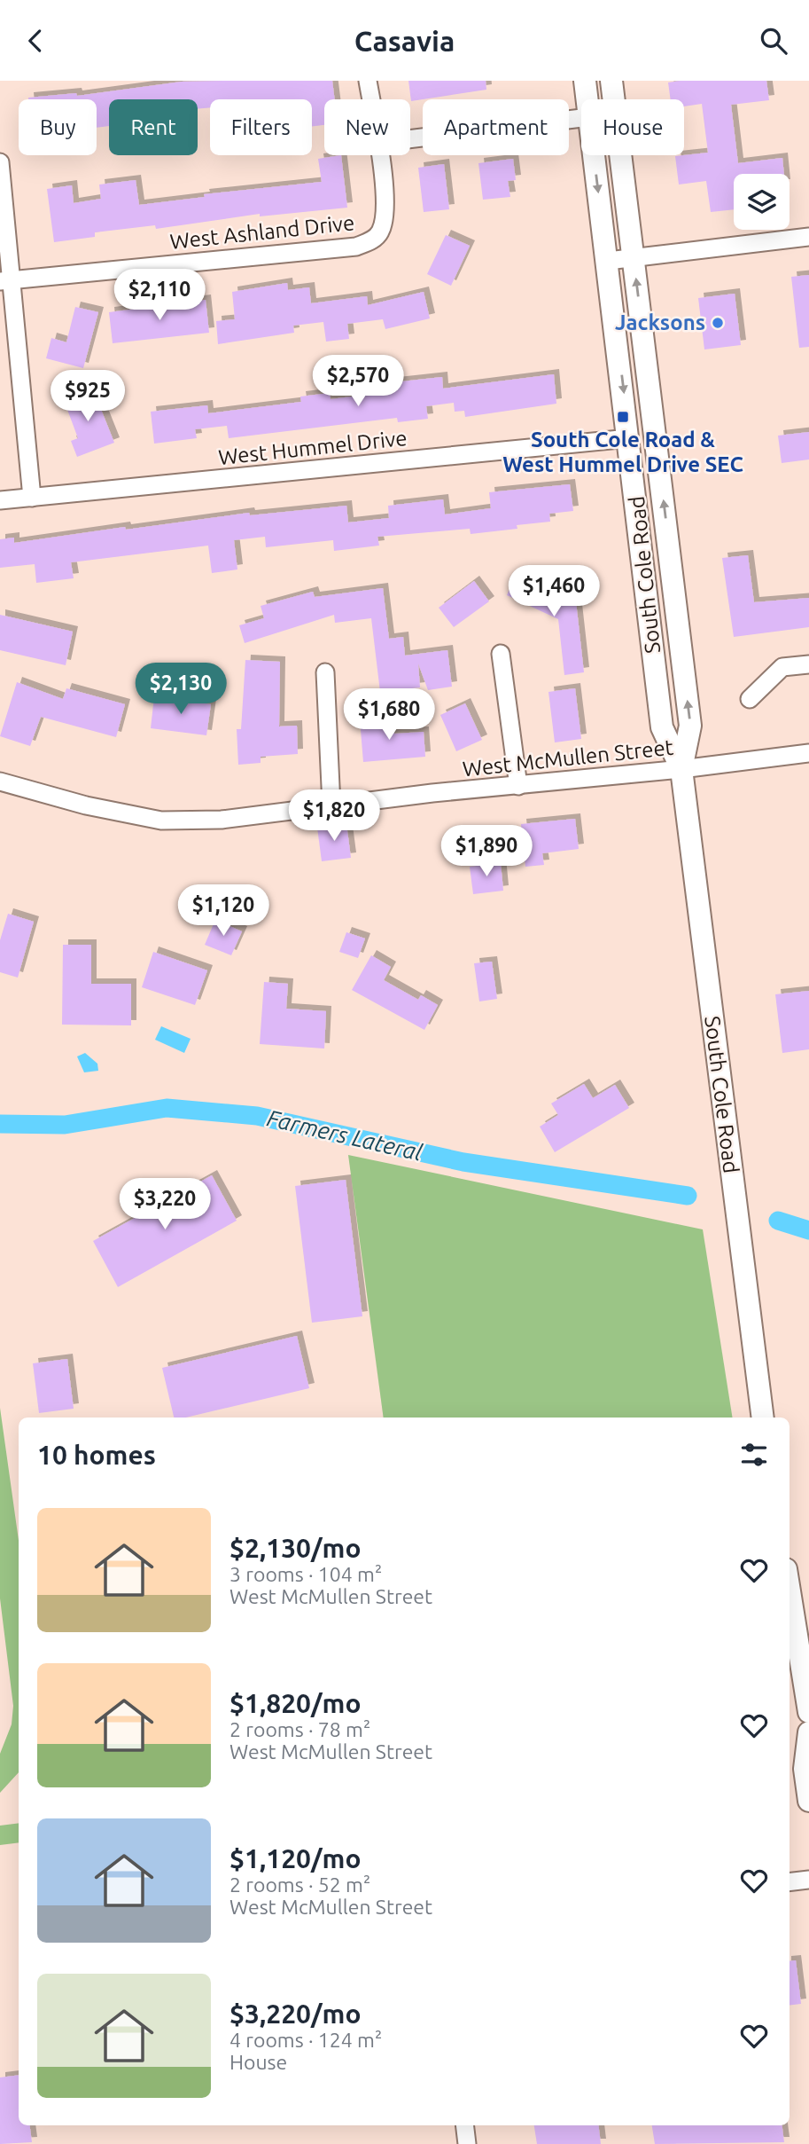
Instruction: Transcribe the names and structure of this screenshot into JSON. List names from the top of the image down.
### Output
{
  "streets": {
    "main road": ["South Cole Road"],
    "street": ["West Ashland Drive", "West Hummel Drive", "West McMullen Street"]
  },
  "crossings": [
    ["West Hummel Drive", "South Cole Road"],
    ["South Cole Road", "West McMullen Street"]
  ],
  "water": ["Farmers Lateral"],
  "places": {
    "other": ["Jacksons"],
    "transit": ["South Cole Road & West Hummel Drive SEC"]
  },
  "page": {
    "header": "Casavia",
    "chip": [
      "Buy",
      "Rent",
      "Filters",
      "New",
      "Apartment",
      "House"
    ],
    "price": [
      "$2,110",
      "$2,570",
      "$925",
      "$1,460",
      "$2,130",
      "$1,680",
      "$1,820",
      "$1,890",
      "$1,120",
      "$3,220"
    ],
    "heading": "10 homes",
    "list": [
      {
        "name": "$2,130/mo",
        "note": "3 rooms · 104 m² · West McMullen Street"
      },
      {
        "name": "$1,820/mo",
        "note": "2 rooms · 78 m² · West McMullen Street"
      },
      {
        "name": "$1,120/mo",
        "note": "2 rooms · 52 m² · West McMullen Street"
      },
      {
        "name": "$3,220/mo",
        "note": "4 rooms · 124 m² · House"
      }
    ]
  }
}
